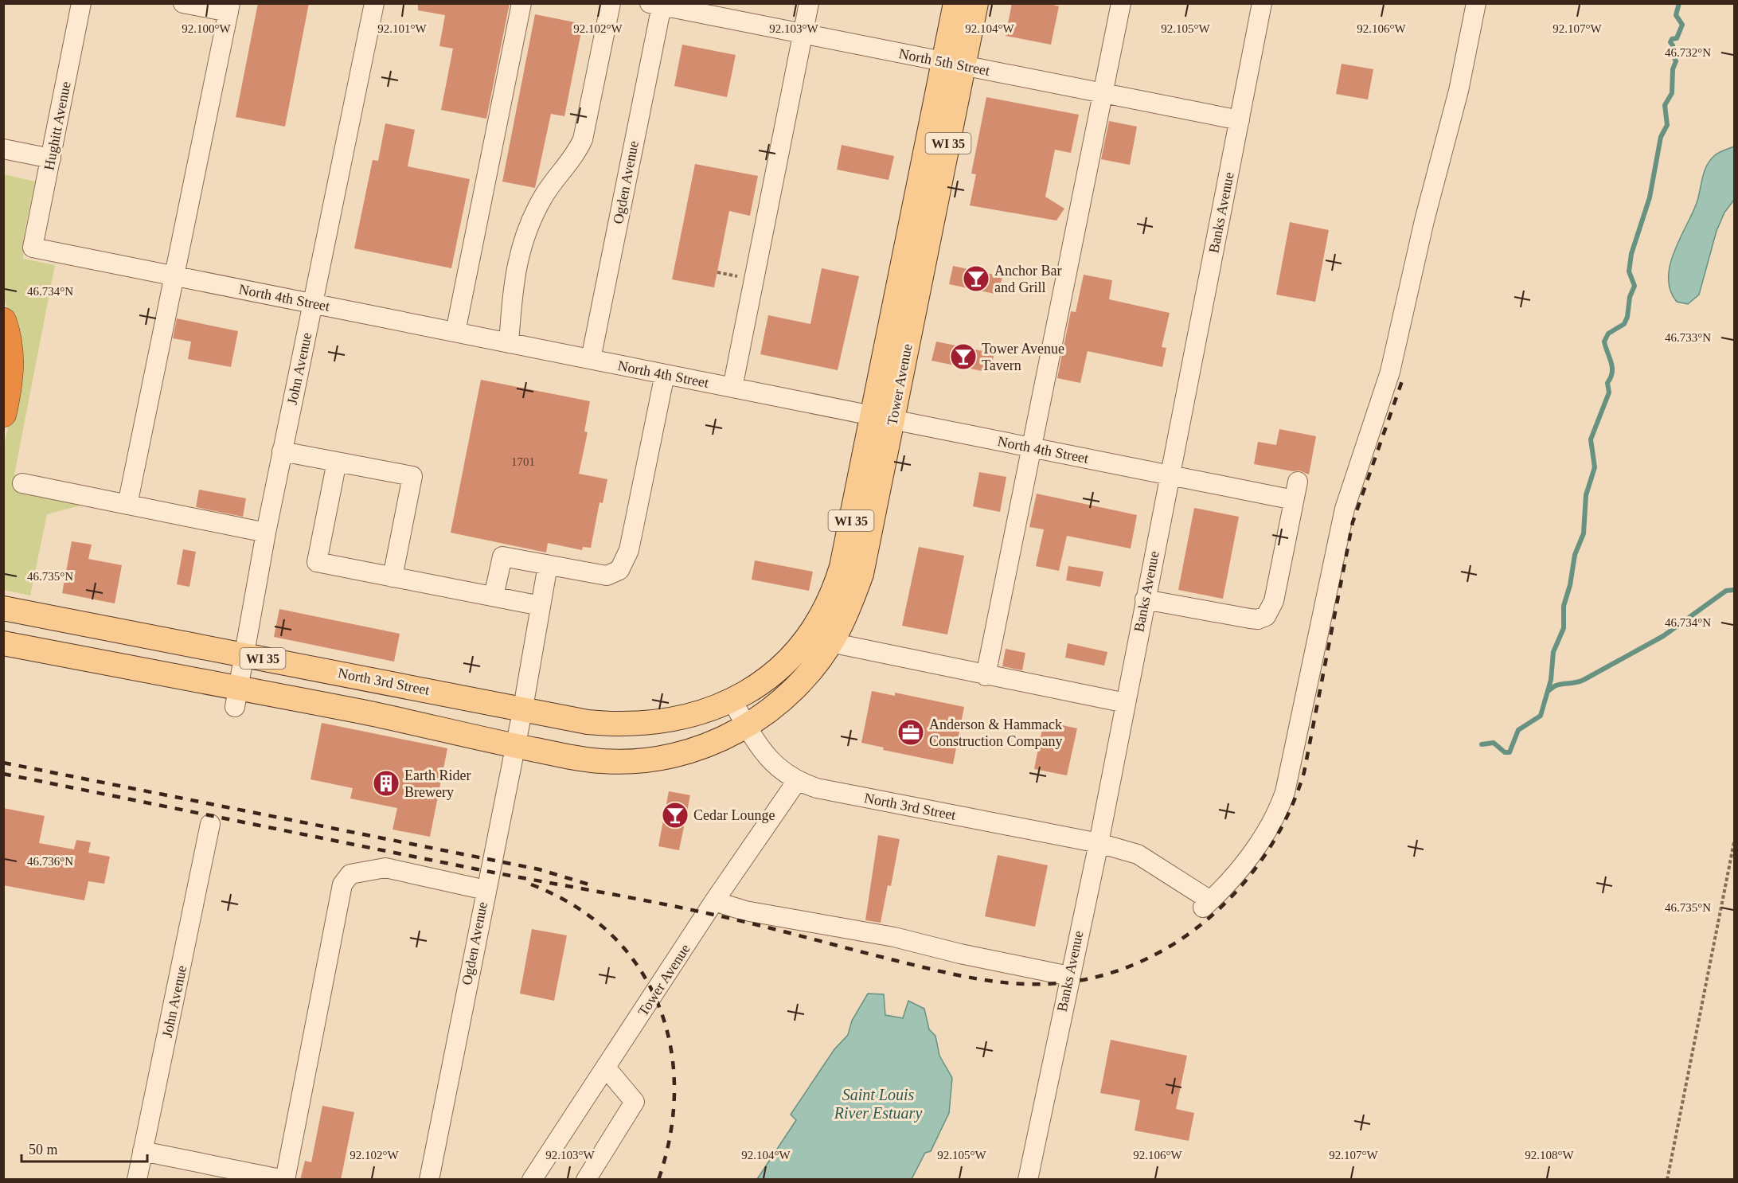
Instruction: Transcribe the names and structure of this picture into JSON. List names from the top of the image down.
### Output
{
  "streets": {
    "main road": ["WI 35", "Tower Avenue", "North 3rd Street"],
    "street": [
      "North 5th Street",
      "Hughitt Avenue",
      "Ogden Avenue",
      "Banks Avenue",
      "North 4th Street",
      "John Avenue"
    ]
  },
  "crossings": [
    ["North 5th Street", "Ogden Avenue"],
    ["North 5th Street", "Banks Avenue"],
    ["North 5th Street", "Tower Avenue"],
    ["Hughitt Avenue", "North 4th Street"],
    ["WI 35", "Ogden Avenue"],
    ["WI 35", "John Avenue"],
    ["WI 35", "Tower Avenue"],
    ["WI 35", "North 3rd Street"],
    ["Ogden Avenue", "North 4th Street"],
    ["Ogden Avenue", "North 3rd Street"],
    ["Banks Avenue", "North 4th Street"],
    ["Banks Avenue", "North 3rd Street"],
    ["North 4th Street", "John Avenue"],
    ["North 4th Street", "Tower Avenue"],
    ["John Avenue", "North 3rd Street"],
    ["Tower Avenue", "North 3rd Street"]
  ],
  "water": ["Saint Louis River Estuary"],
  "places": {
    "bar": ["Anchor Bar and Grill", "Tower Avenue Tavern", "Cedar Lounge"],
    "office": ["Anderson & Hammack Construction Company"],
    "building": ["Earth Rider Brewery"]
  },
  "house_numbers": ["1701"],
  "scale_bar": "50 m",
  "coordinates": [
    "92.100°W",
    "92.101°W",
    "92.102°W",
    "92.103°W",
    "92.104°W",
    "92.105°W",
    "92.106°W",
    "92.107°W",
    "46.732°N",
    "46.734°N",
    "46.733°N",
    "46.735°N",
    "46.736°N",
    "92.108°W"
  ]
}
